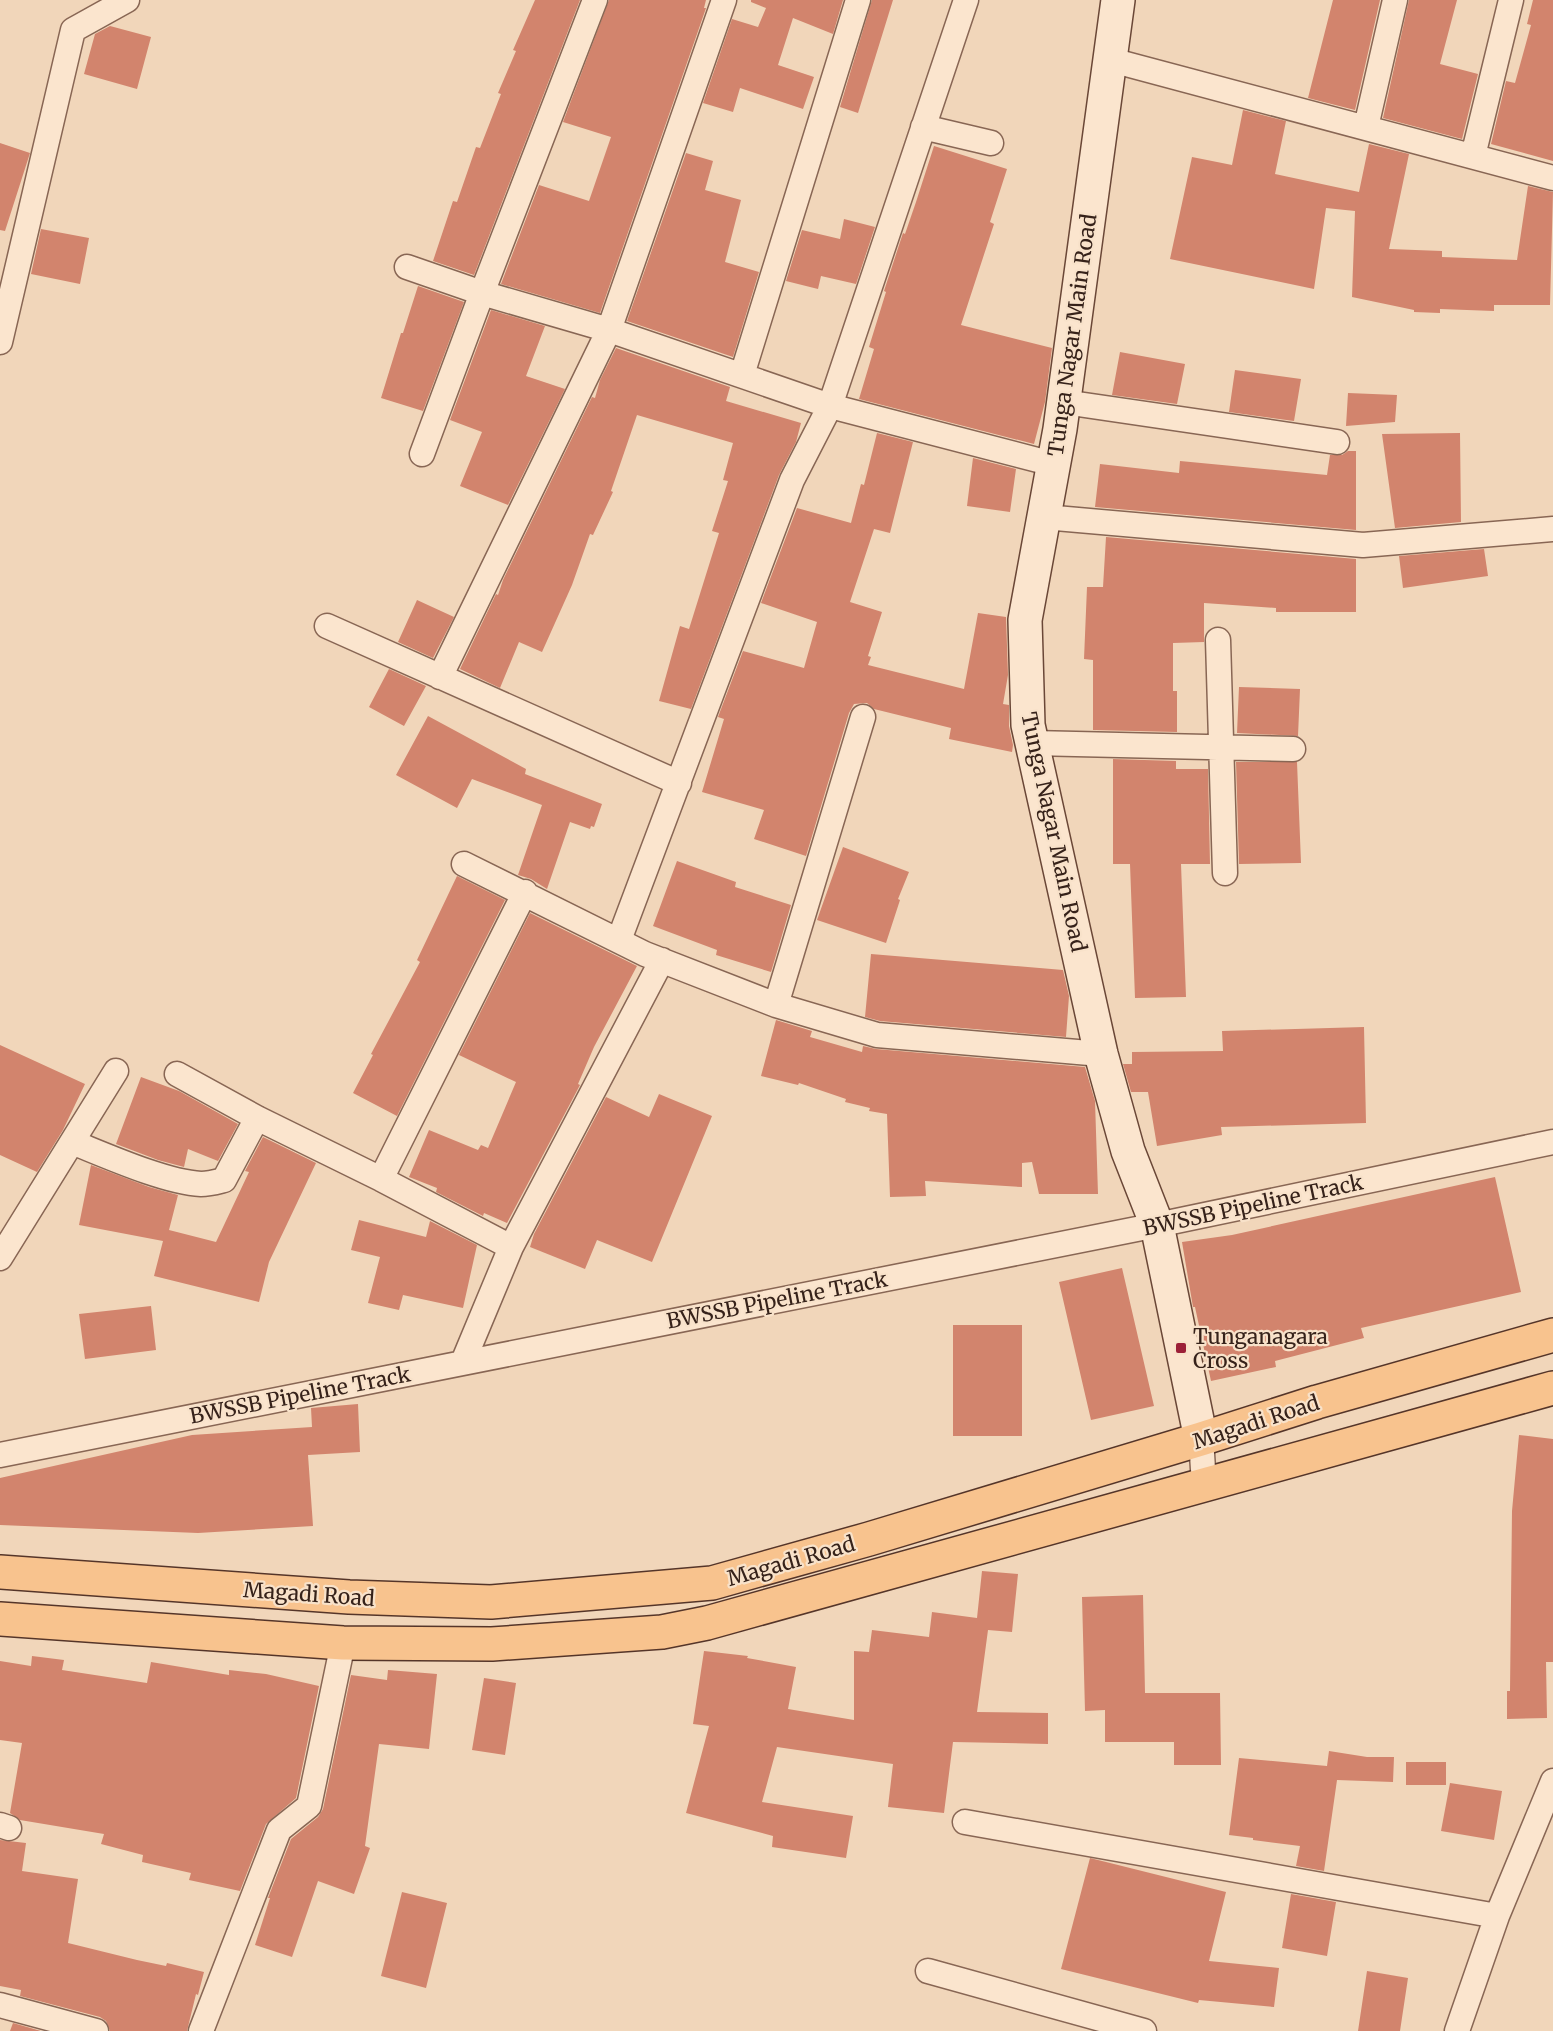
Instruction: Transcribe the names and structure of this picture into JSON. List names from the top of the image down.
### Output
{
  "streets": {
    "main road": ["Magadi Road"],
    "street": ["Tunga Nagar Main Road", "BWSSB Pipeline Track"]
  },
  "crossings": [
    ["Tunga Nagar Main Road", "BWSSB Pipeline Track"],
    ["Tunga Nagar Main Road", "Magadi Road"]
  ],
  "places": {
    "transit": ["Tunganagara Cross"]
  }
}
